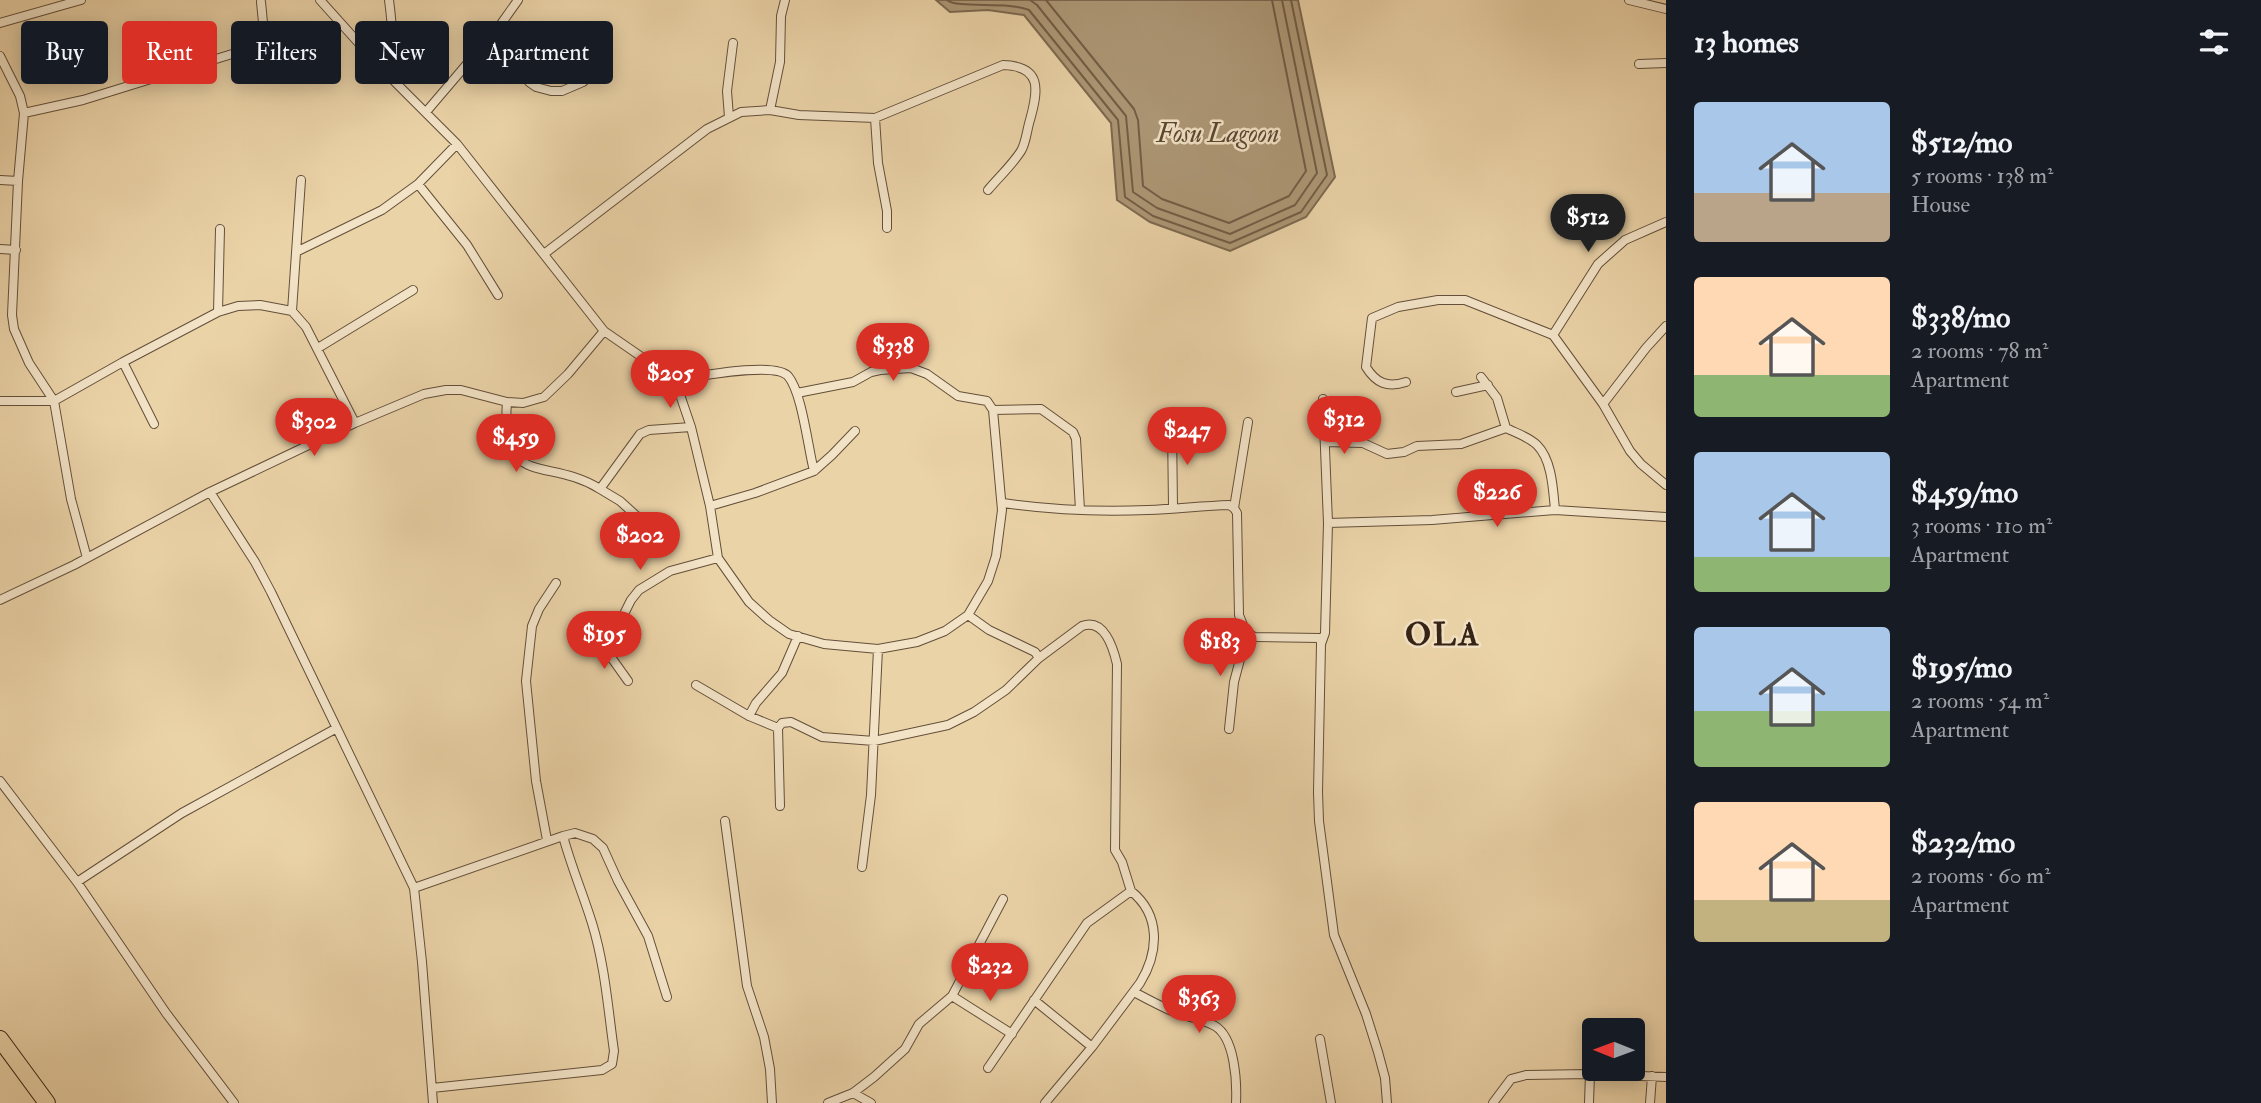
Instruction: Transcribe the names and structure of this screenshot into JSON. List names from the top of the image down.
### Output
{
  "districts": ["OLA"],
  "water": ["Fosu Lagoon"],
  "north": "left",
  "page": {
    "heading": "13 homes",
    "chip": [
      "Buy",
      "Rent",
      "Filters",
      "New",
      "Apartment"
    ],
    "list": [
      {
        "name": "$512/mo",
        "note": "5 rooms · 138 m² · House"
      },
      {
        "name": "$338/mo",
        "note": "2 rooms · 78 m² · Apartment"
      },
      {
        "name": "$459/mo",
        "note": "3 rooms · 110 m² · Apartment"
      },
      {
        "name": "$195/mo",
        "note": "2 rooms · 54 m² · Apartment"
      },
      {
        "name": "$232/mo",
        "note": "2 rooms · 60 m² · Apartment"
      }
    ],
    "price": [
      "$512",
      "$338",
      "$205",
      "$312",
      "$302",
      "$247",
      "$459",
      "$226",
      "$202",
      "$195",
      "$183",
      "$232",
      "$363"
    ]
  }
}
